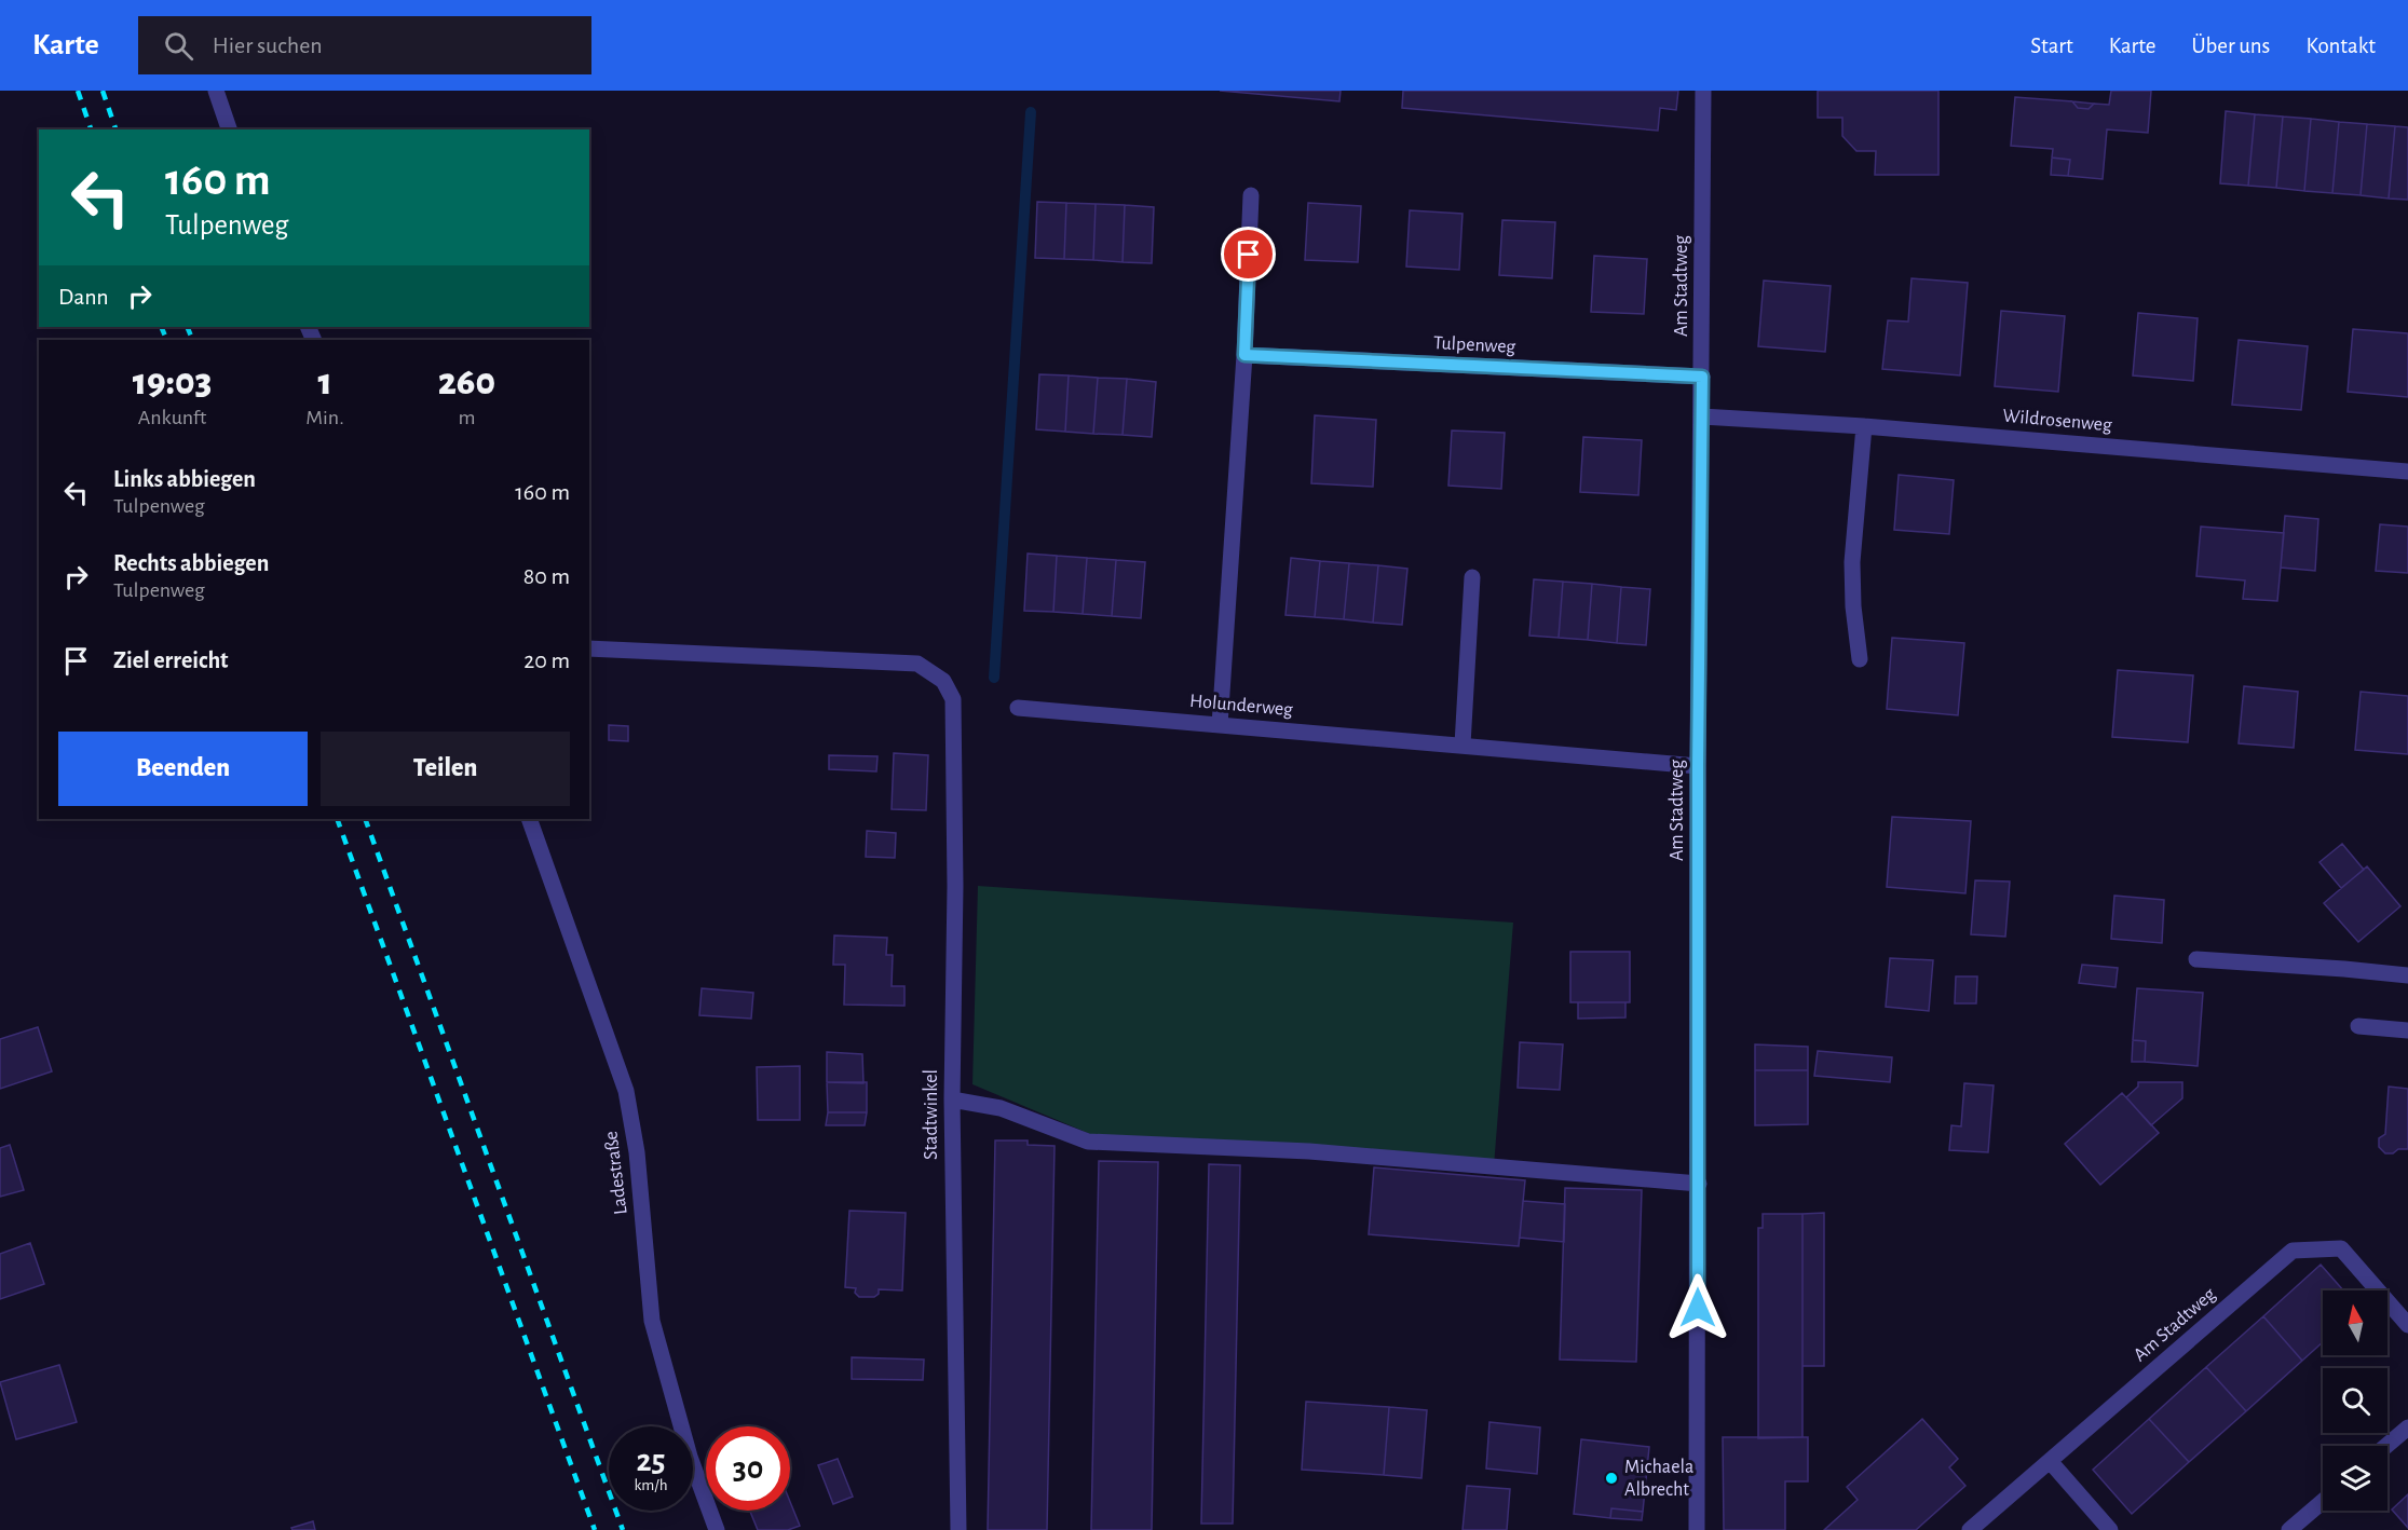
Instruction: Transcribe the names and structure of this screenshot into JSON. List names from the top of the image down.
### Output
{
  "streets": {
    "street": [
      "Am Stadtweg",
      "Tulpenweg",
      "Wildrosenweg",
      "Holunderweg",
      "Stadtwinkel",
      "Ladestraße"
    ]
  },
  "crossings": [
    ["Am Stadtweg", "Tulpenweg"],
    ["Am Stadtweg", "Wildrosenweg"],
    ["Am Stadtweg", "Holunderweg"]
  ],
  "places": ["Michaela Albrecht"],
  "north": "top",
  "page": {
    "header": "Karte",
    "search": "Hier suchen",
    "nav": [
      "Start",
      "Karte",
      "Über uns",
      "Kontakt"
    ],
    "turn": ["160 m", "Tulpenweg"],
    "then": "Dann",
    "eta": [
      "19:03",
      "Ankunft",
      "1",
      "Min.",
      "260",
      "m"
    ],
    "list": [
      {
        "name": "Links abbiegen",
        "note": "Tulpenweg",
        "value": "160 m"
      },
      {
        "name": "Rechts abbiegen",
        "note": "Tulpenweg",
        "value": "80 m"
      },
      {
        "name": "Ziel erreicht",
        "value": "20 m"
      }
    ],
    "buttons": ["Beenden", "Teilen"],
    "speed": "25 km/h",
    "limit": "30"
  }
}
